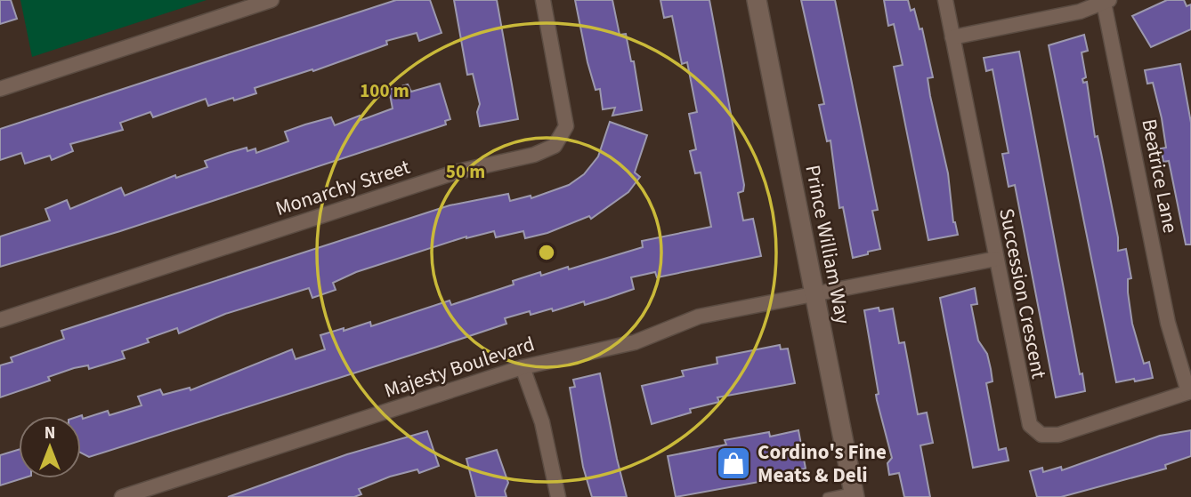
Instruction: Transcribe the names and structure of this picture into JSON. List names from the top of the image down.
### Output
{
  "streets": {
    "street": [
      "Beatrice Lane",
      "Monarchy Street",
      "Prince William Way",
      "Succession Crescent",
      "Majesty Boulevard"
    ]
  },
  "crossings": [
    ["Beatrice Lane", "Succession Crescent"],
    ["Prince William Way", "Majesty Boulevard"],
    ["Succession Crescent", "Majesty Boulevard"]
  ],
  "places": {
    "shop": ["Cordino's Fine Meats & Deli"]
  },
  "north": "top",
  "rings": ["100 m", "50 m"]
}
